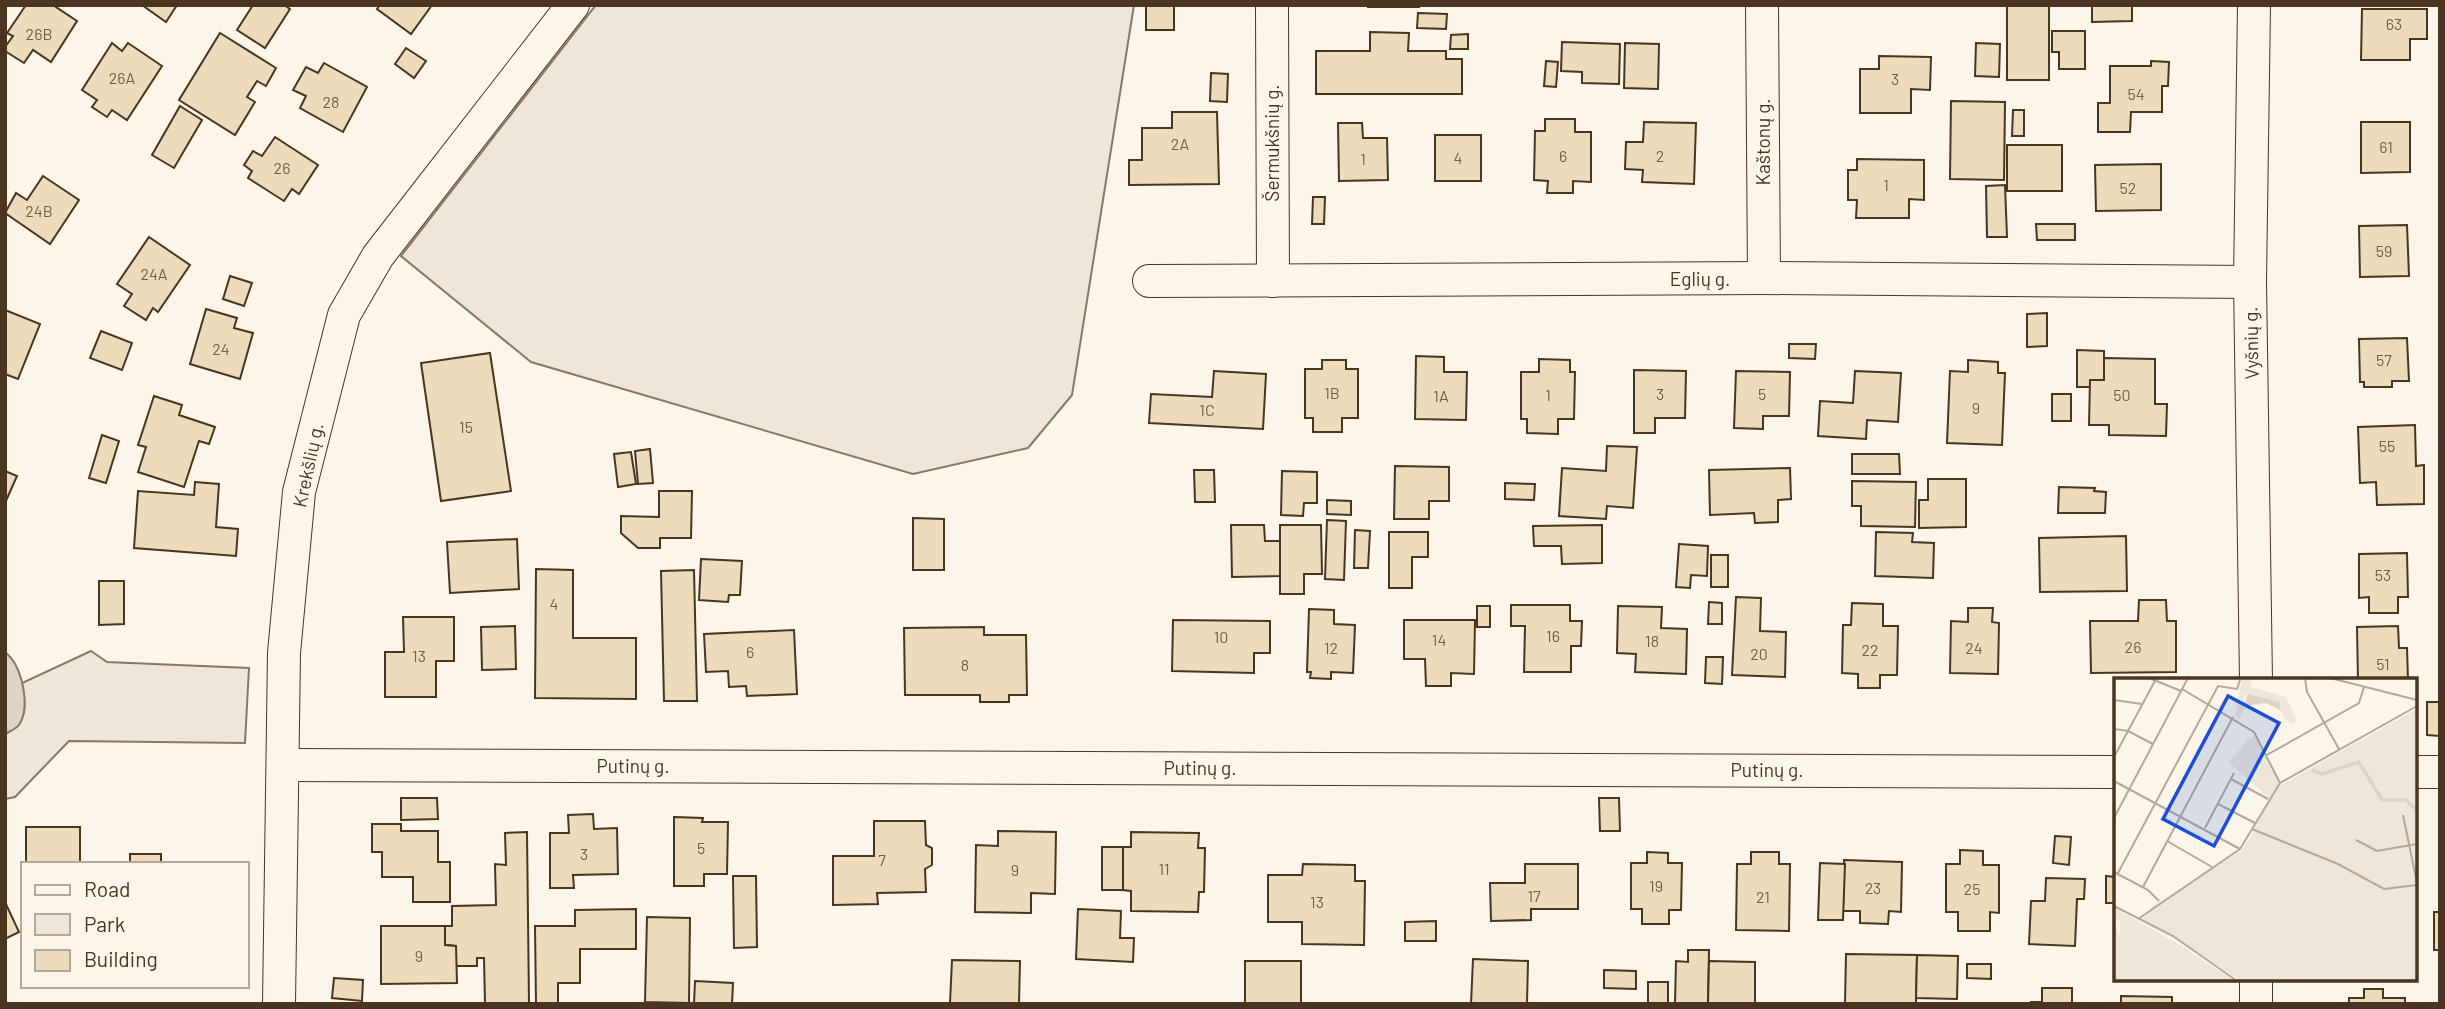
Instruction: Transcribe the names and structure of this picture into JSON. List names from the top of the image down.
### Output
{
  "streets": {
    "street": [
      "Kaštonų g.",
      "Šermukšnių g.",
      "Eglių g.",
      "Vyšnių g.",
      "Krekšlių g.",
      "Putinų g."
    ]
  },
  "crossings": [
    ["Kaštonų g.", "Eglių g."],
    ["Šermukšnių g.", "Eglių g."],
    ["Eglių g.", "Vyšnių g."],
    ["Krekšlių g.", "Putinų g."]
  ],
  "house_numbers": [
    "63",
    "26B",
    "26A",
    "3",
    "54",
    "28",
    "2A",
    "61",
    "6",
    "2",
    "4",
    "1",
    "26",
    "1",
    "52",
    "24B",
    "59",
    "24A",
    "24",
    "57",
    "1B",
    "3",
    "5",
    "1",
    "50",
    "1A",
    "9",
    "1C",
    "15",
    "55",
    "53",
    "4",
    "16",
    "10",
    "14",
    "18",
    "26",
    "12",
    "24",
    "22",
    "6",
    "20",
    "13",
    "51",
    "8",
    "5",
    "3",
    "7",
    "11",
    "9",
    "19",
    "23",
    "25",
    "17",
    "21",
    "13",
    "9"
  ],
  "legend": ["Road", "Park", "Building"]
}
